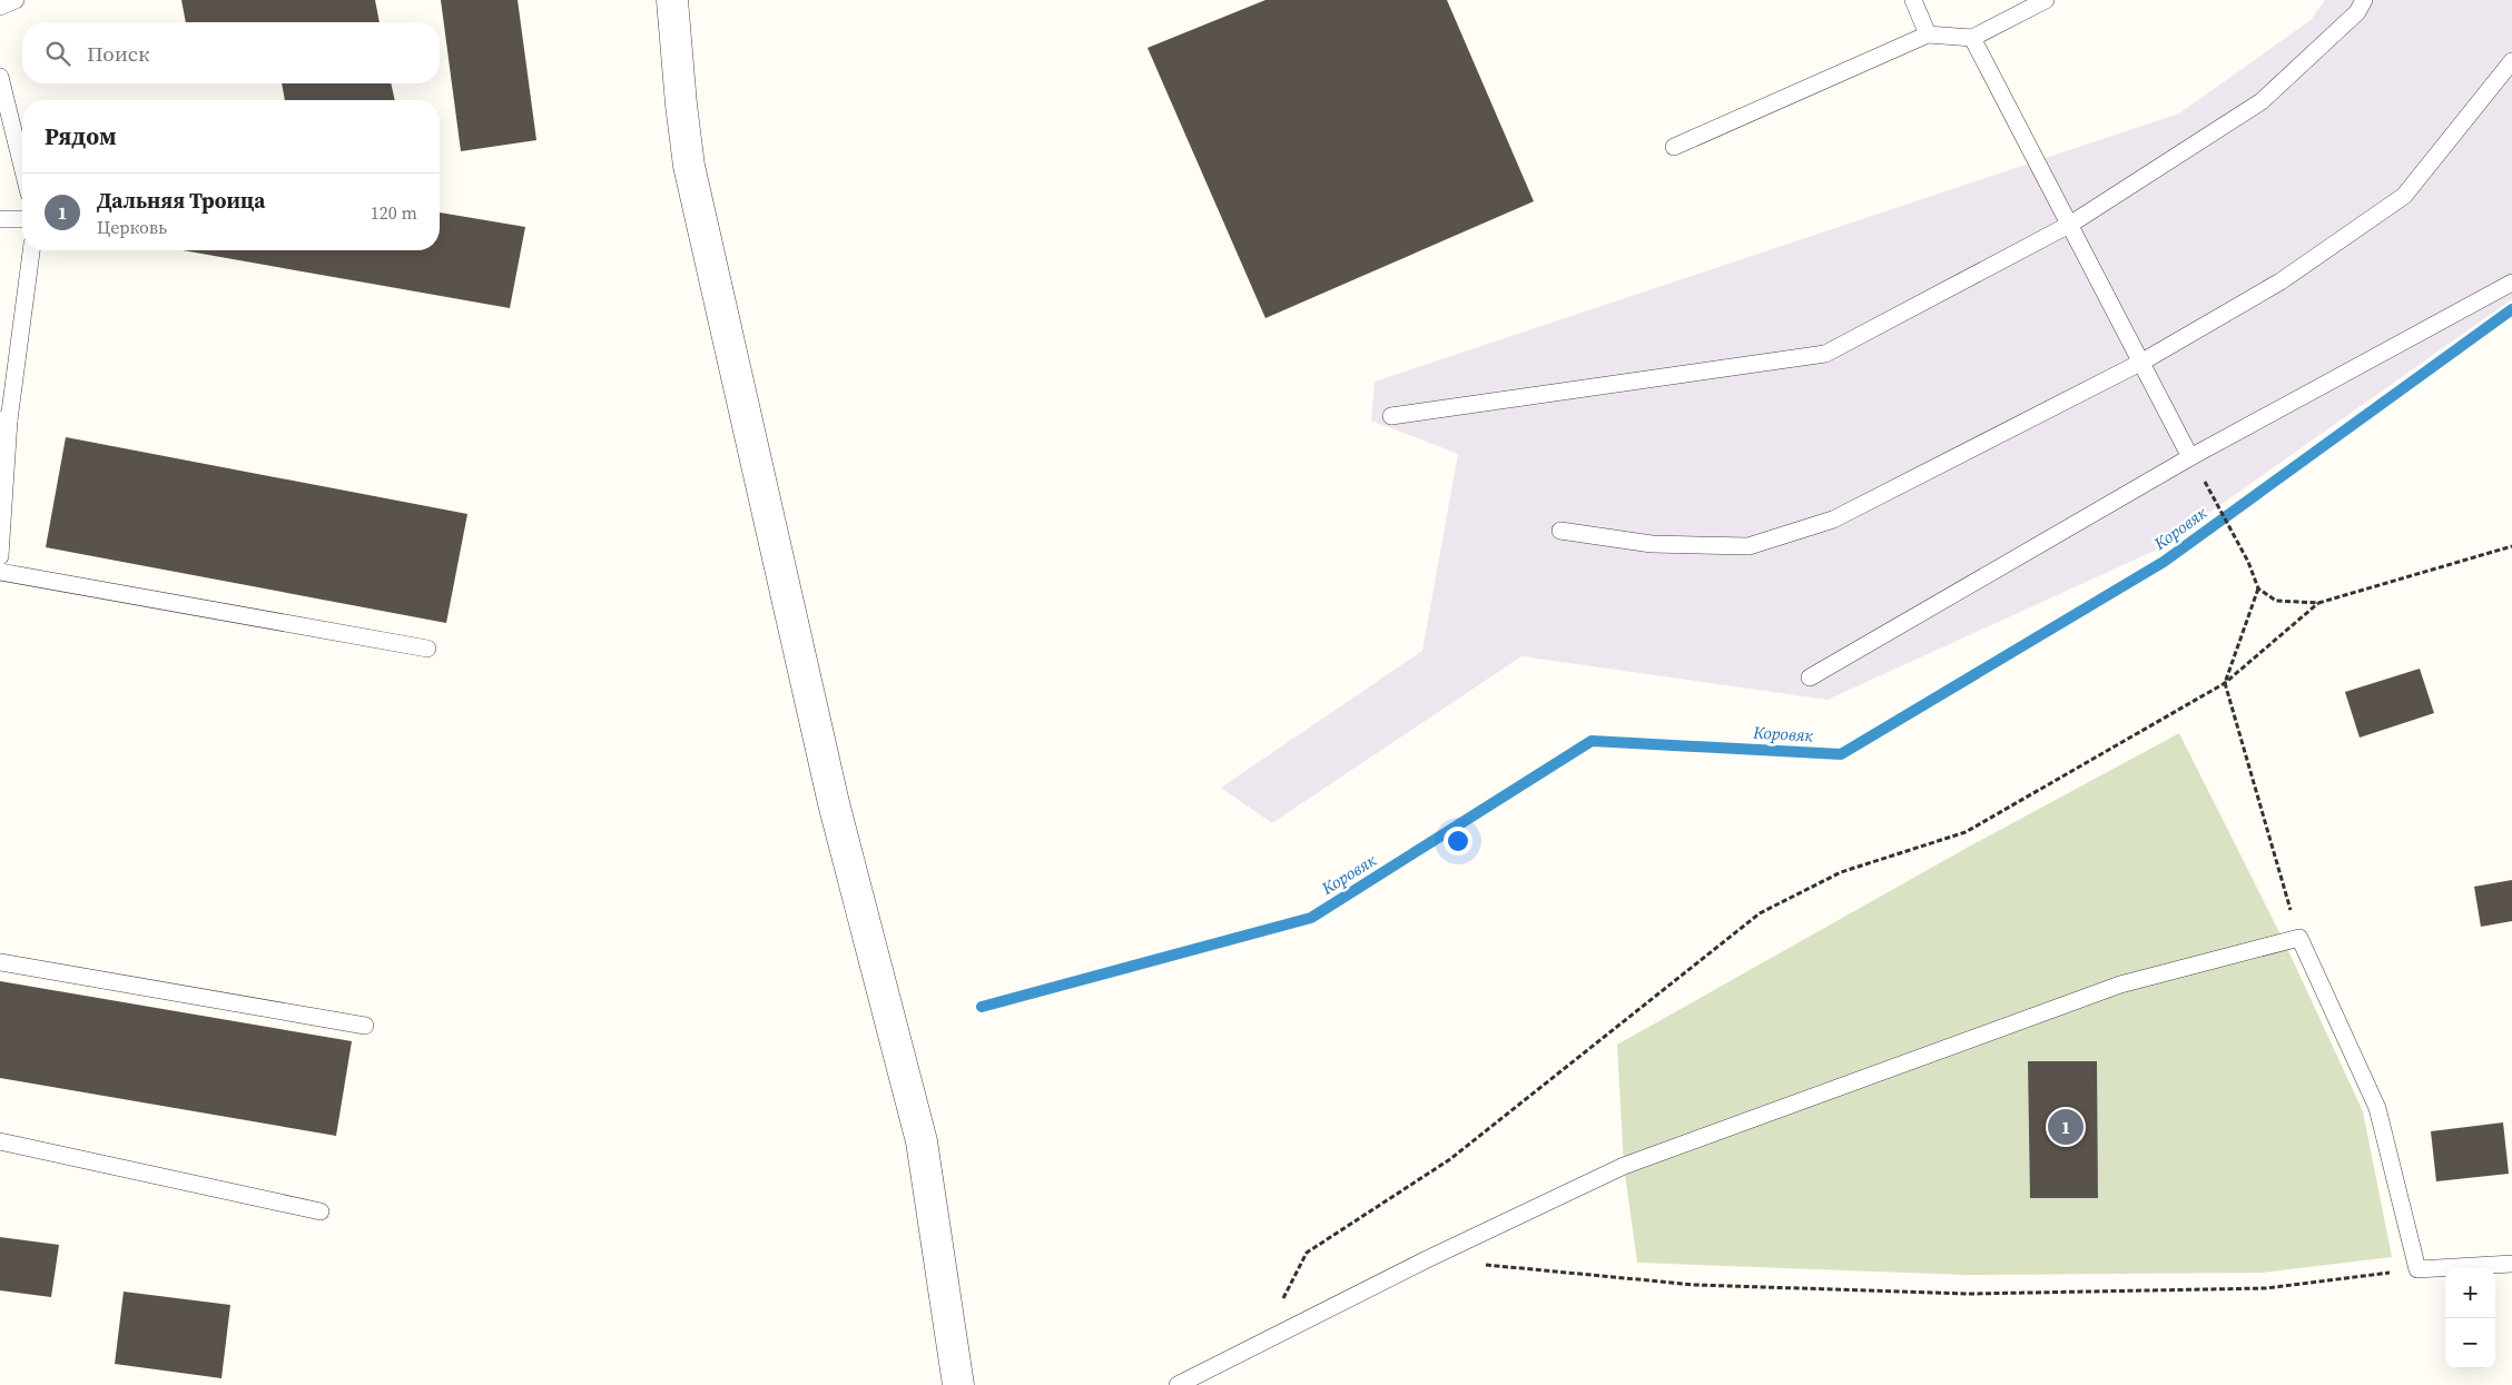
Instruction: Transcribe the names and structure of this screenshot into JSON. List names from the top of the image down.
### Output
{
  "water": ["Коровяк"],
  "page": {
    "search": "Поиск",
    "heading": "Рядом",
    "list": [
      {
        "mark": "1",
        "name": "Дальняя Троица",
        "note": "Церковь",
        "value": "120 m"
      }
    ],
    "pins": "1",
    "map_buttons": ["+", "−"]
  }
}
